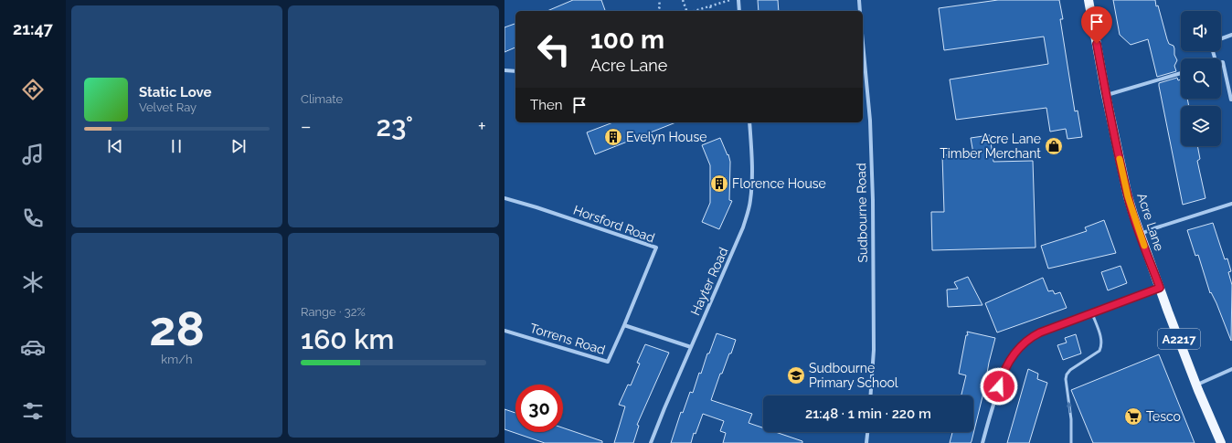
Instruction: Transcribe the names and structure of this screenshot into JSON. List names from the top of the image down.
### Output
{
  "streets": {
    "main road": ["Acre Lane", "A2217"],
    "street": [
      "Sudbourne Road",
      "Horsford Road",
      "Hayter Road",
      "Torrens Road"
    ]
  },
  "crossings": [
    ["Horsford Road", "Torrens Road"]
  ],
  "places": {
    "building": ["Evelyn House", "Florence House"],
    "shop": ["Acre Lane Timber Merchant"],
    "school or university": ["Sudbourne Primary School"],
    "supermarket": ["Tesco"]
  },
  "page": {
    "tabs": "21:47",
    "tile": [
      "Climate",
      ["28", "km/h"],
      ["Range · 32%", "160 km"]
    ],
    "turn": ["100 m", "Acre Lane"],
    "song": ["Static Love", "Velvet Ray"],
    "then": "Then",
    "heat": ["−", "23°", "+"],
    "limit": "30",
    "trip": "21:48 · 1 min · 220 m"
  }
}
